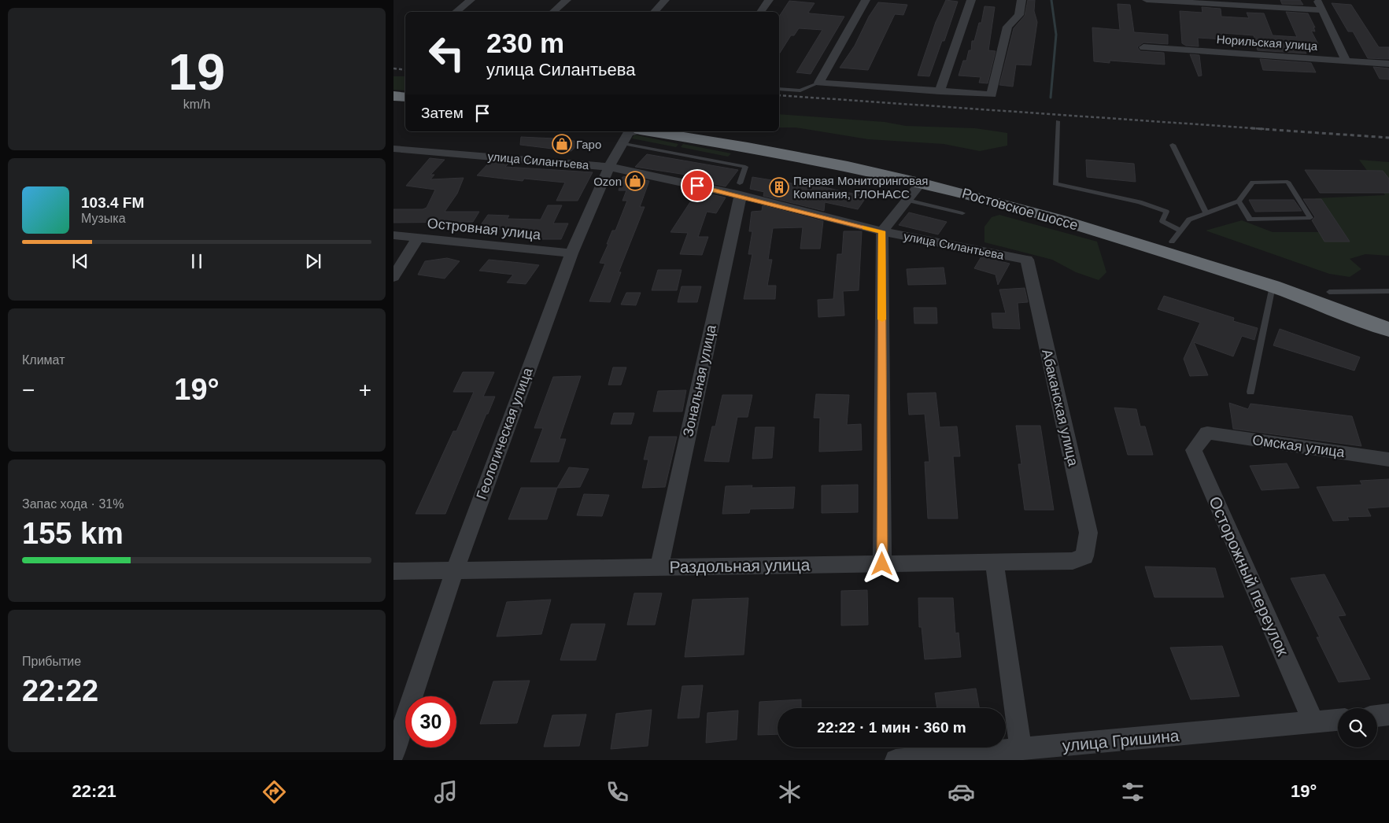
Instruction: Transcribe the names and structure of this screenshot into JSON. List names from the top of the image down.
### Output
{
  "streets": {
    "highway": ["Ростовское шоссе"],
    "street": [
      "Норильская улица",
      "улица Силантьева",
      "Островная улица",
      "Зональная улица",
      "Абаканская улица",
      "Геологическая улица",
      "Омская улица",
      "Раздольная улица",
      "Осторожный переулок",
      "улица Гришина"
    ]
  },
  "crossings": [
    ["улица Силантьева", "Зональная улица"],
    ["улица Силантьева", "Абаканская улица"],
    ["улица Силантьева", "Геологическая улица"],
    ["Островная улица", "Геологическая улица"],
    ["Зональная улица", "Раздольная улица"],
    ["Абаканская улица", "Раздольная улица"],
    ["Геологическая улица", "Раздольная улица"],
    ["Омская улица", "Осторожный переулок"],
    ["Осторожный переулок", "улица Гришина"]
  ],
  "places": {
    "shop": ["Гаро", "Ozon"],
    "building": ["Первая Мониторинговая Компания, ГЛОНАСС"]
  },
  "page": {
    "tile": [
      ["19", "km/h"],
      "Климат",
      ["Запас хода · 31%", "155 km"],
      ["Прибытие", "22:22"]
    ],
    "turn": ["230 m", "улица Силантьева"],
    "then": "Затем",
    "song": ["103.4 FM", "Музыка"],
    "heat": ["−", "19°", "+"],
    "limit": "30",
    "trip": "22:22 · 1 мин · 360 m",
    "tabs": ["22:21", "19°"]
  }
}
